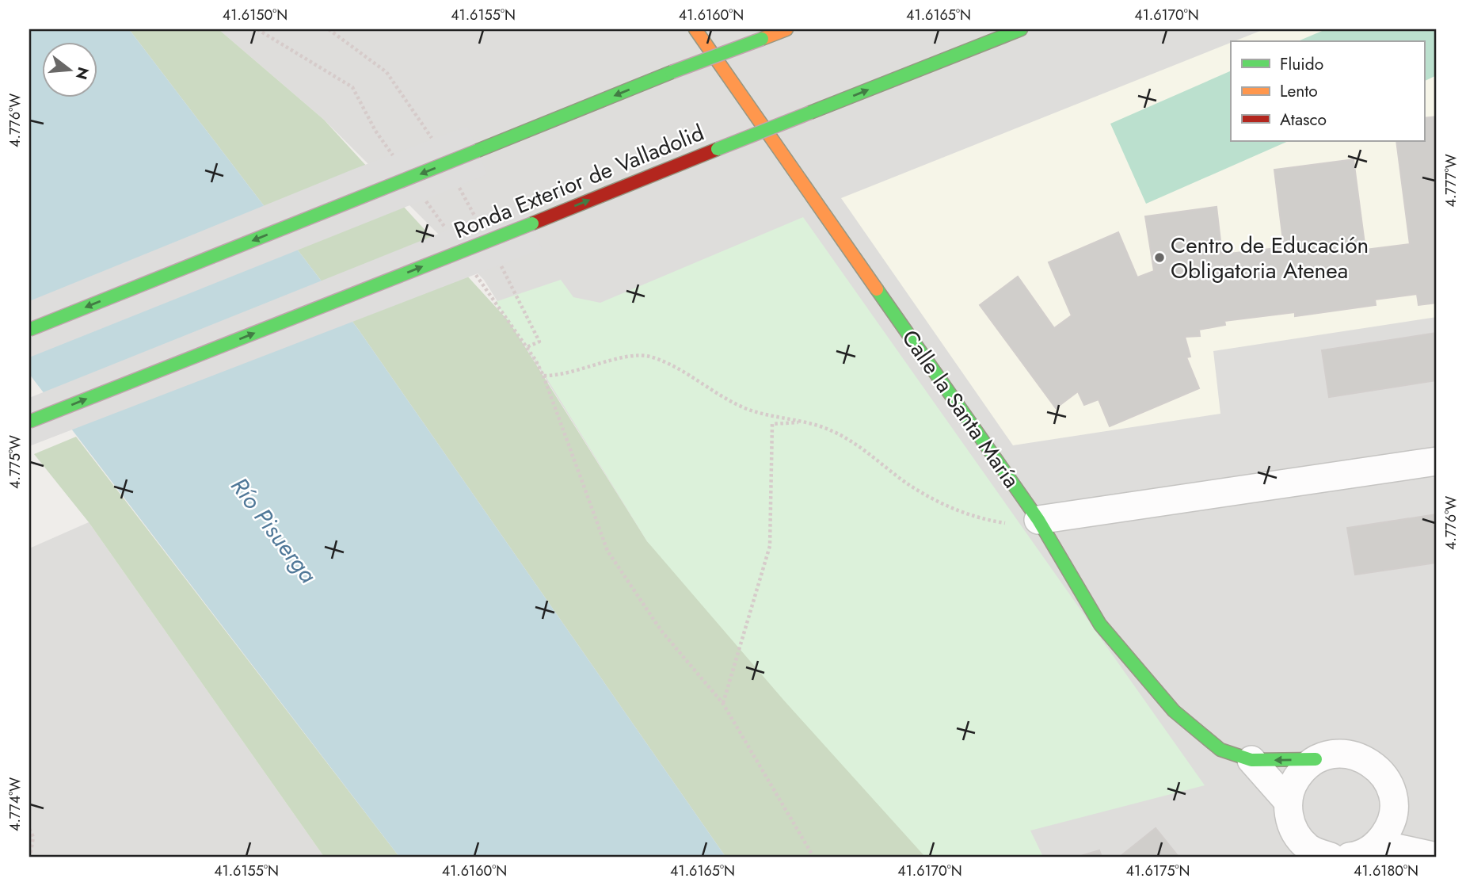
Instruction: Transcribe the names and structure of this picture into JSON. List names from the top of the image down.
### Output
{
  "streets": {
    "main road": ["Ronda Exterior de Valladolid", "Calle la Santa María"]
  },
  "water": ["Río Pisuerga"],
  "places": ["Centro de Educación Obligatoria Atenea"],
  "legend": ["Fluido", "Lento", "Atasco"],
  "north": "right",
  "coordinates": [
    "41.6150°N",
    "41.6155°N",
    "41.6160°N",
    "41.6165°N",
    "41.6170°N",
    "4.776°W",
    "4.777°W",
    "4.775°W",
    "4.774°W",
    "41.6175°N",
    "41.6180°N"
  ]
}
